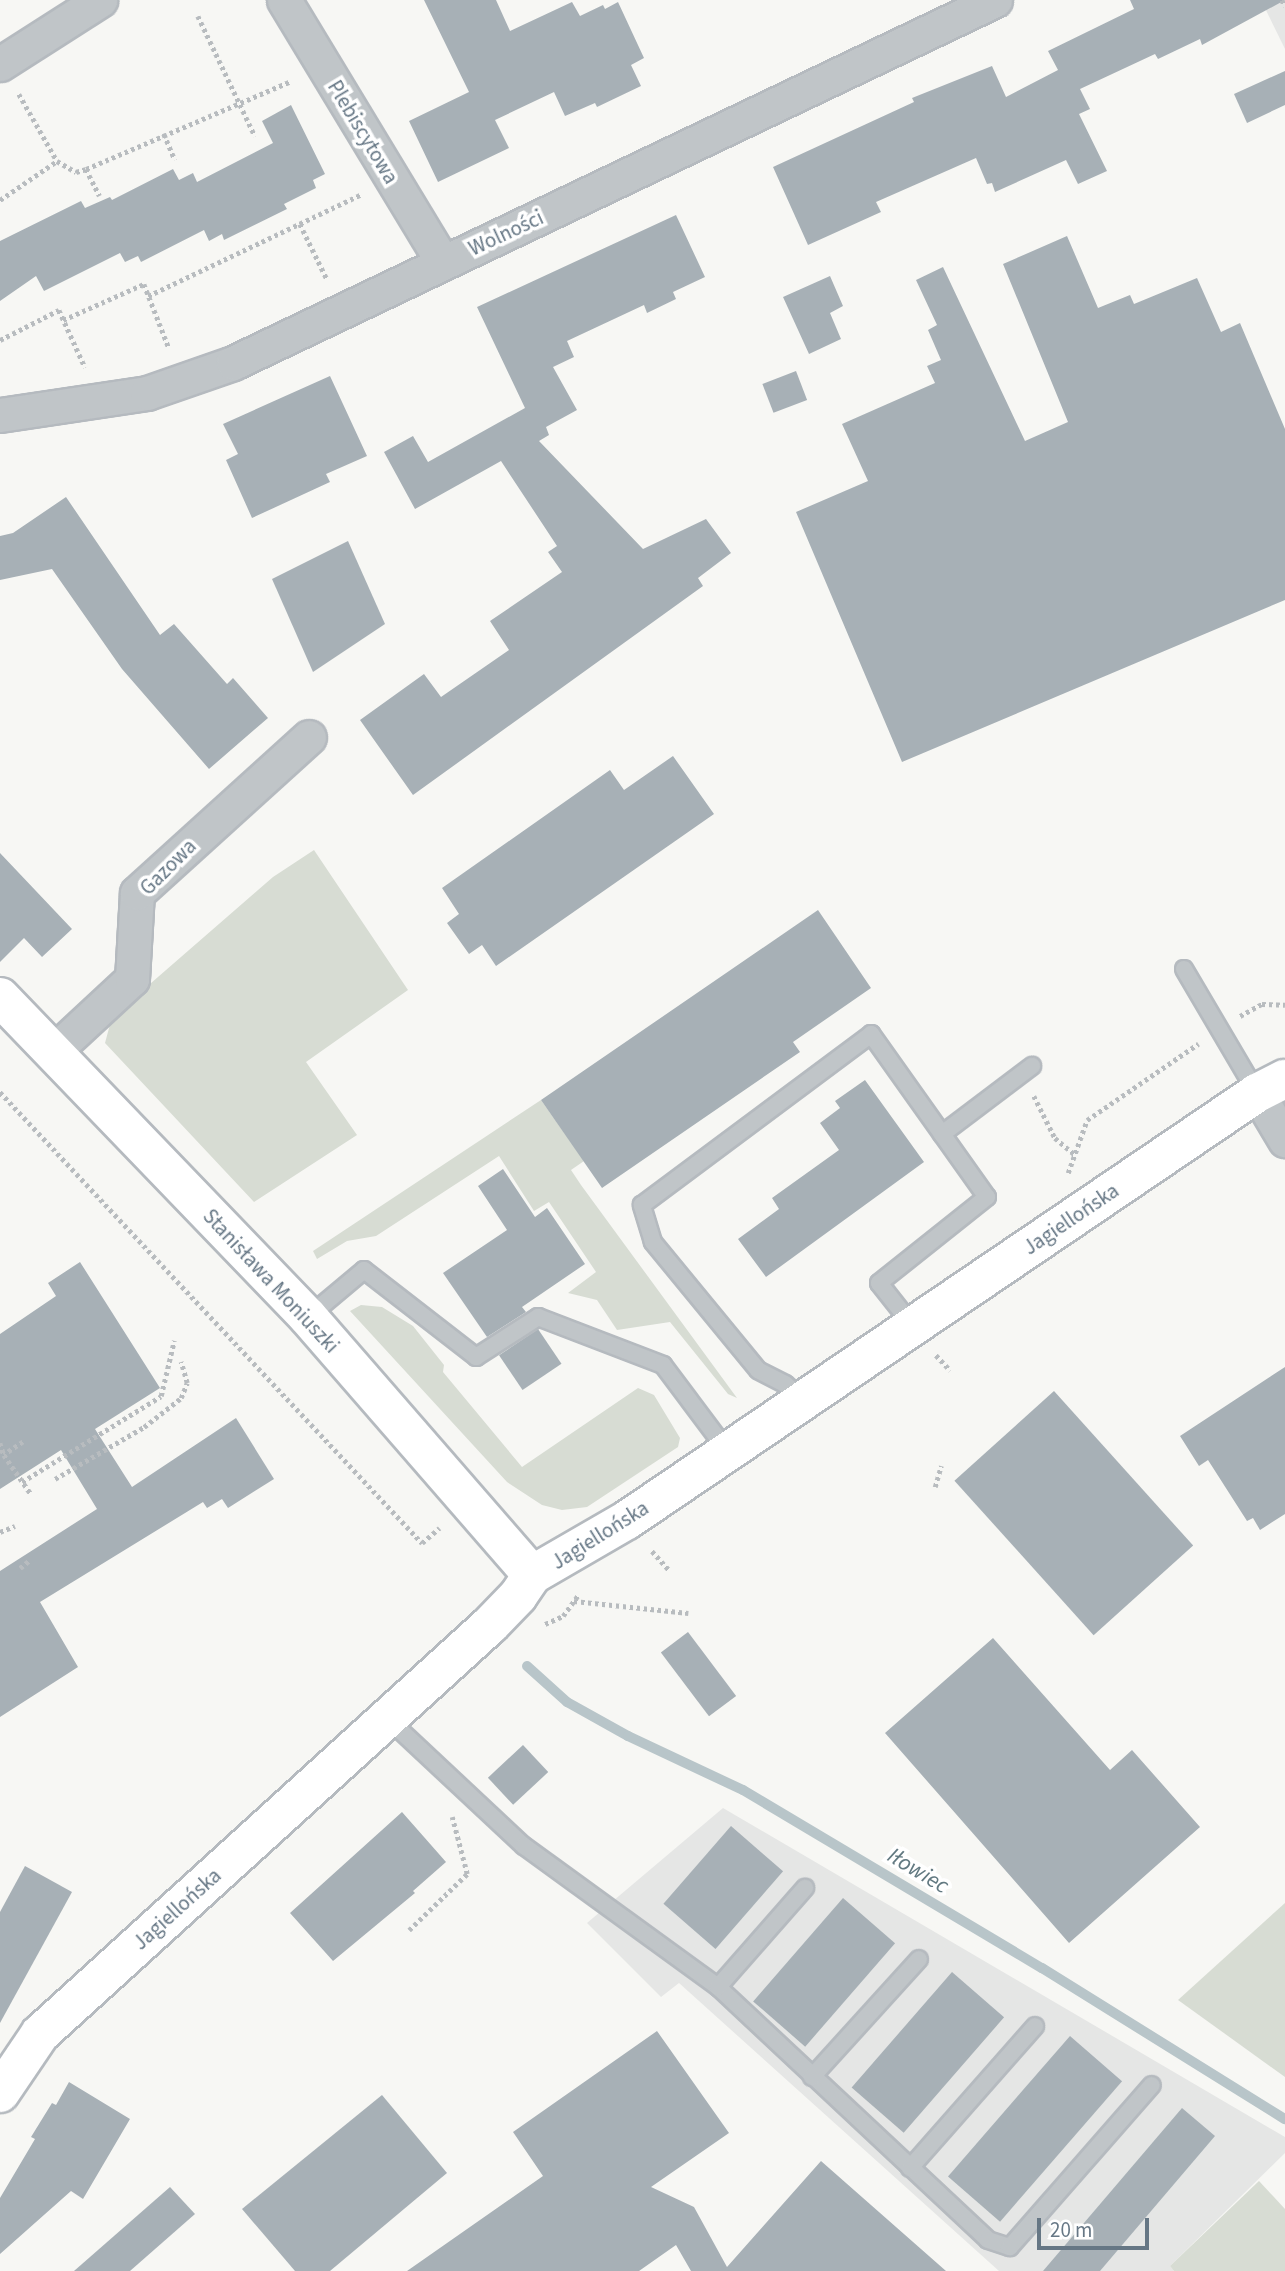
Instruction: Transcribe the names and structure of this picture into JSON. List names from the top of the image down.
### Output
{
  "streets": {
    "street": [
      "Plebiscytowa",
      "Wolności",
      "Gazowa",
      "Jagiellońska",
      "Stanisława Moniuszki"
    ]
  },
  "crossings": [
    ["Plebiscytowa", "Wolności"],
    ["Gazowa", "Stanisława Moniuszki"],
    ["Jagiellońska", "Stanisława Moniuszki"]
  ],
  "water": ["Iłowiec"],
  "scale_bar": "20 m"
}
